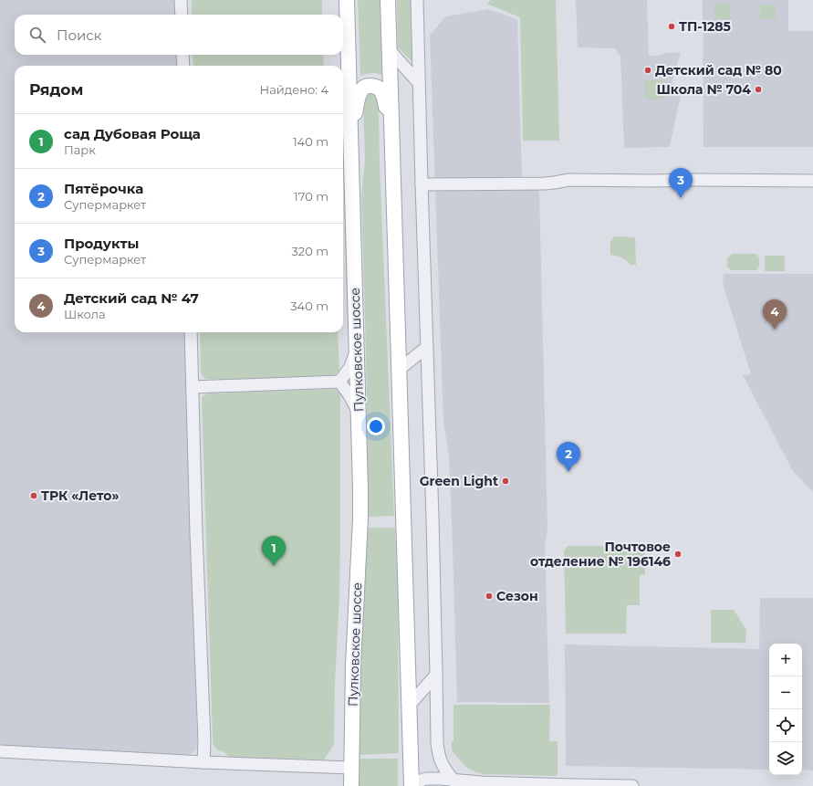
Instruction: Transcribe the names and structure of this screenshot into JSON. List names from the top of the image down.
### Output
{
  "streets": {
    "main road": ["Пулковское шоссе"]
  },
  "places": [
    "ТП-1285",
    "Детский сад № 80",
    "Школа № 704",
    "Green Light",
    "ТРК «Лето»",
    "Почтовое отделение № 196146",
    "Сезон"
  ],
  "page": {
    "search": "Поиск",
    "heading": ["Рядом", "Найдено: 4"],
    "list": [
      {
        "mark": "1",
        "name": "сад Дубовая Роща",
        "note": "Парк",
        "value": "140 m"
      },
      {
        "mark": "2",
        "name": "Пятёрочка",
        "note": "Супермаркет",
        "value": "170 m"
      },
      {
        "mark": "3",
        "name": "Продукты",
        "note": "Супермаркет",
        "value": "320 m"
      },
      {
        "mark": "4",
        "name": "Детский сад № 47",
        "note": "Школа",
        "value": "340 m"
      }
    ],
    "pins": [
      "3",
      "4",
      "2",
      "1"
    ],
    "map_buttons": ["+", "−"]
  }
}
